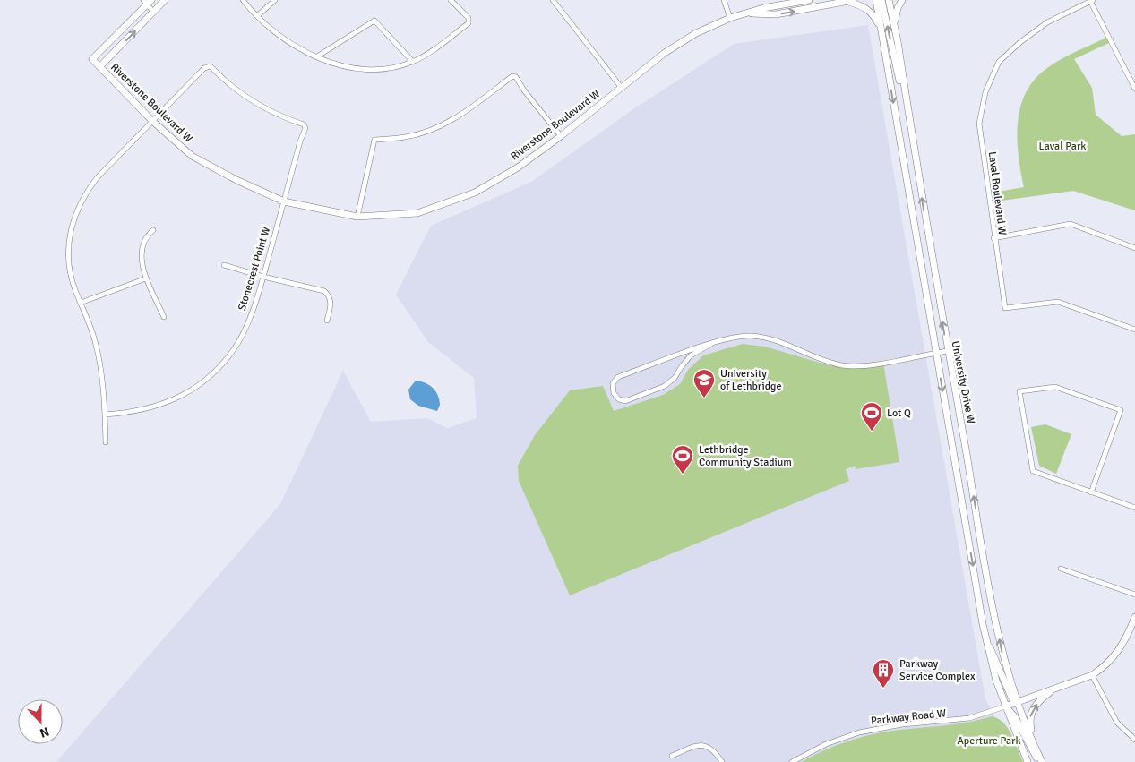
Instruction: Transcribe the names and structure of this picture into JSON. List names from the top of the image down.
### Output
{
  "streets": {
    "main road": ["Riverstone Boulevard W", "University Drive W"],
    "street": ["Laval Boulevard W", "Stonecrest Point W", "Parkway Road W"]
  },
  "crossings": [
    ["Riverstone Boulevard W", "Stonecrest Point W"],
    ["University Drive W", "Parkway Road W"]
  ],
  "parks": ["Laval Park", "Aperture Park"],
  "places": {
    "school or university": ["University of Lethbridge"],
    "sports": ["Lot Q", "Lethbridge Community Stadium"],
    "building": ["Parkway Service Complex"]
  },
  "north": "bottom"
}
